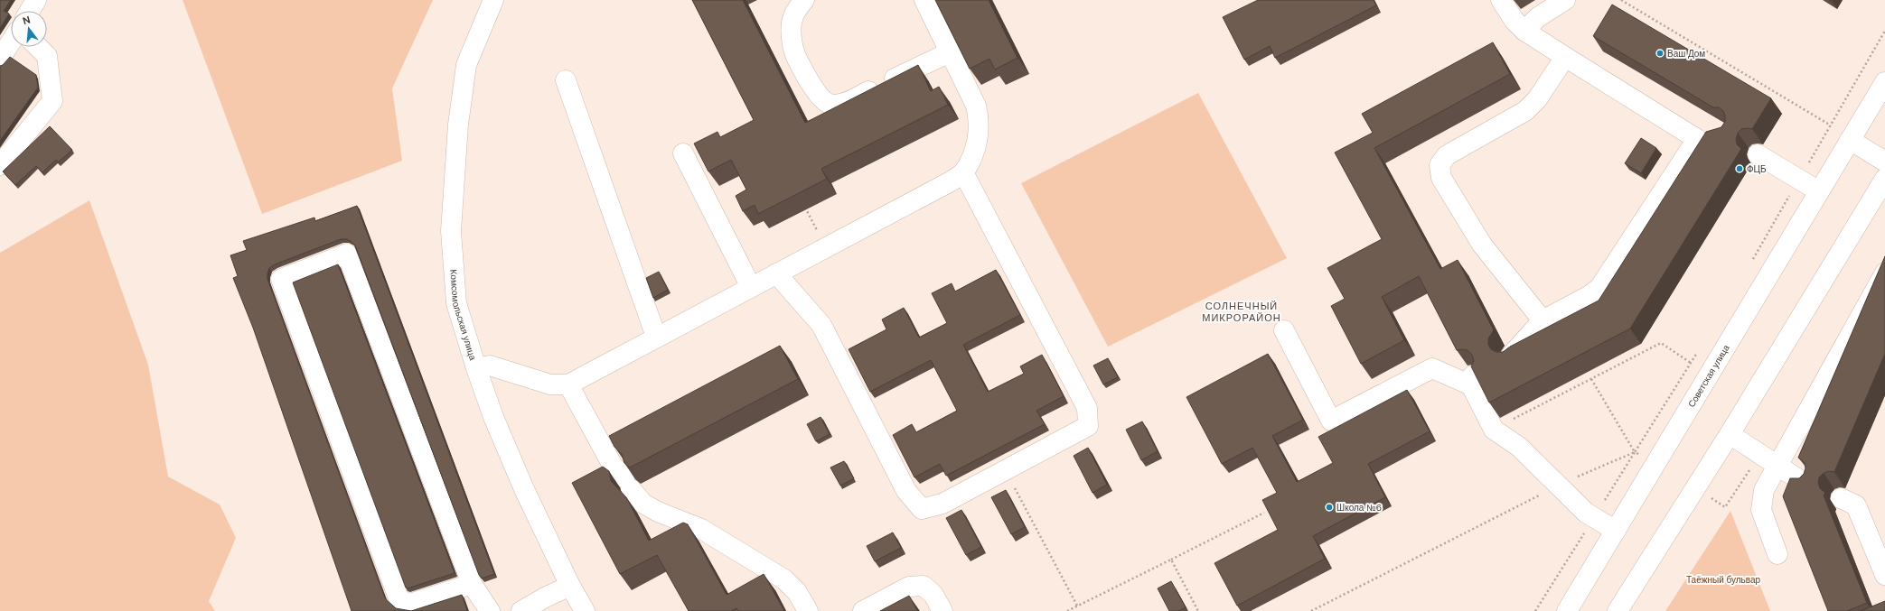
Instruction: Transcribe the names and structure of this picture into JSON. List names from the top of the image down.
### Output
{
  "streets": {
    "street": ["Комсомольская улица", "Советская улица"]
  },
  "districts": ["СОЛНЕЧНЫЙ МИКРОРАЙОН"],
  "parks": ["Таёжный бульвар"],
  "places": ["Ваш Дом", "ФЦБ", "Школа №6"],
  "north": "top"
}
